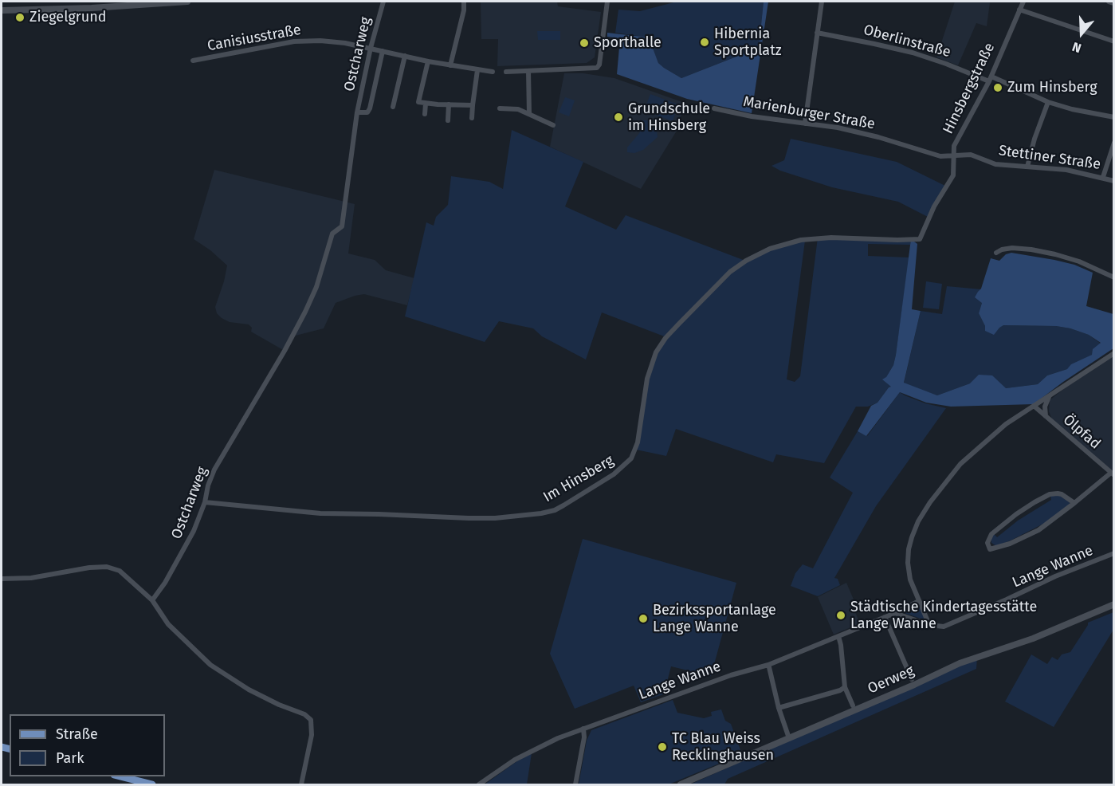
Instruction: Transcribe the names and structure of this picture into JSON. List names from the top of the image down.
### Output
{
  "streets": {
    "main road": ["Oerweg"],
    "street": [
      "Canisiusstraße",
      "Oberlinstraße",
      "Ostcharweg",
      "Hinsbergstraße",
      "Marienburger Straße",
      "Stettiner Straße",
      "Ölpfad",
      "Im Hinsberg",
      "Lange Wanne"
    ]
  },
  "crossings": [
    ["Canisiusstraße", "Ostcharweg"],
    ["Oberlinstraße", "Hinsbergstraße"],
    ["Ostcharweg", "Im Hinsberg"],
    ["Hinsbergstraße", "Marienburger Straße"],
    ["Hinsbergstraße", "Stettiner Straße"],
    ["Hinsbergstraße", "Im Hinsberg"],
    ["Marienburger Straße", "Stettiner Straße"]
  ],
  "places": [
    "Ziegelgrund",
    "Hibernia Sportplatz",
    "Sporthalle",
    "Zum Hinsberg",
    "Grundschule im Hinsberg",
    "Städtische Kindertagesstätte Lange Wanne",
    "Bezirkssportanlage Lange Wanne",
    "TC Blau Weiss Recklinghausen"
  ],
  "legend": ["Straße", "Park"],
  "north": "bottom"
}
